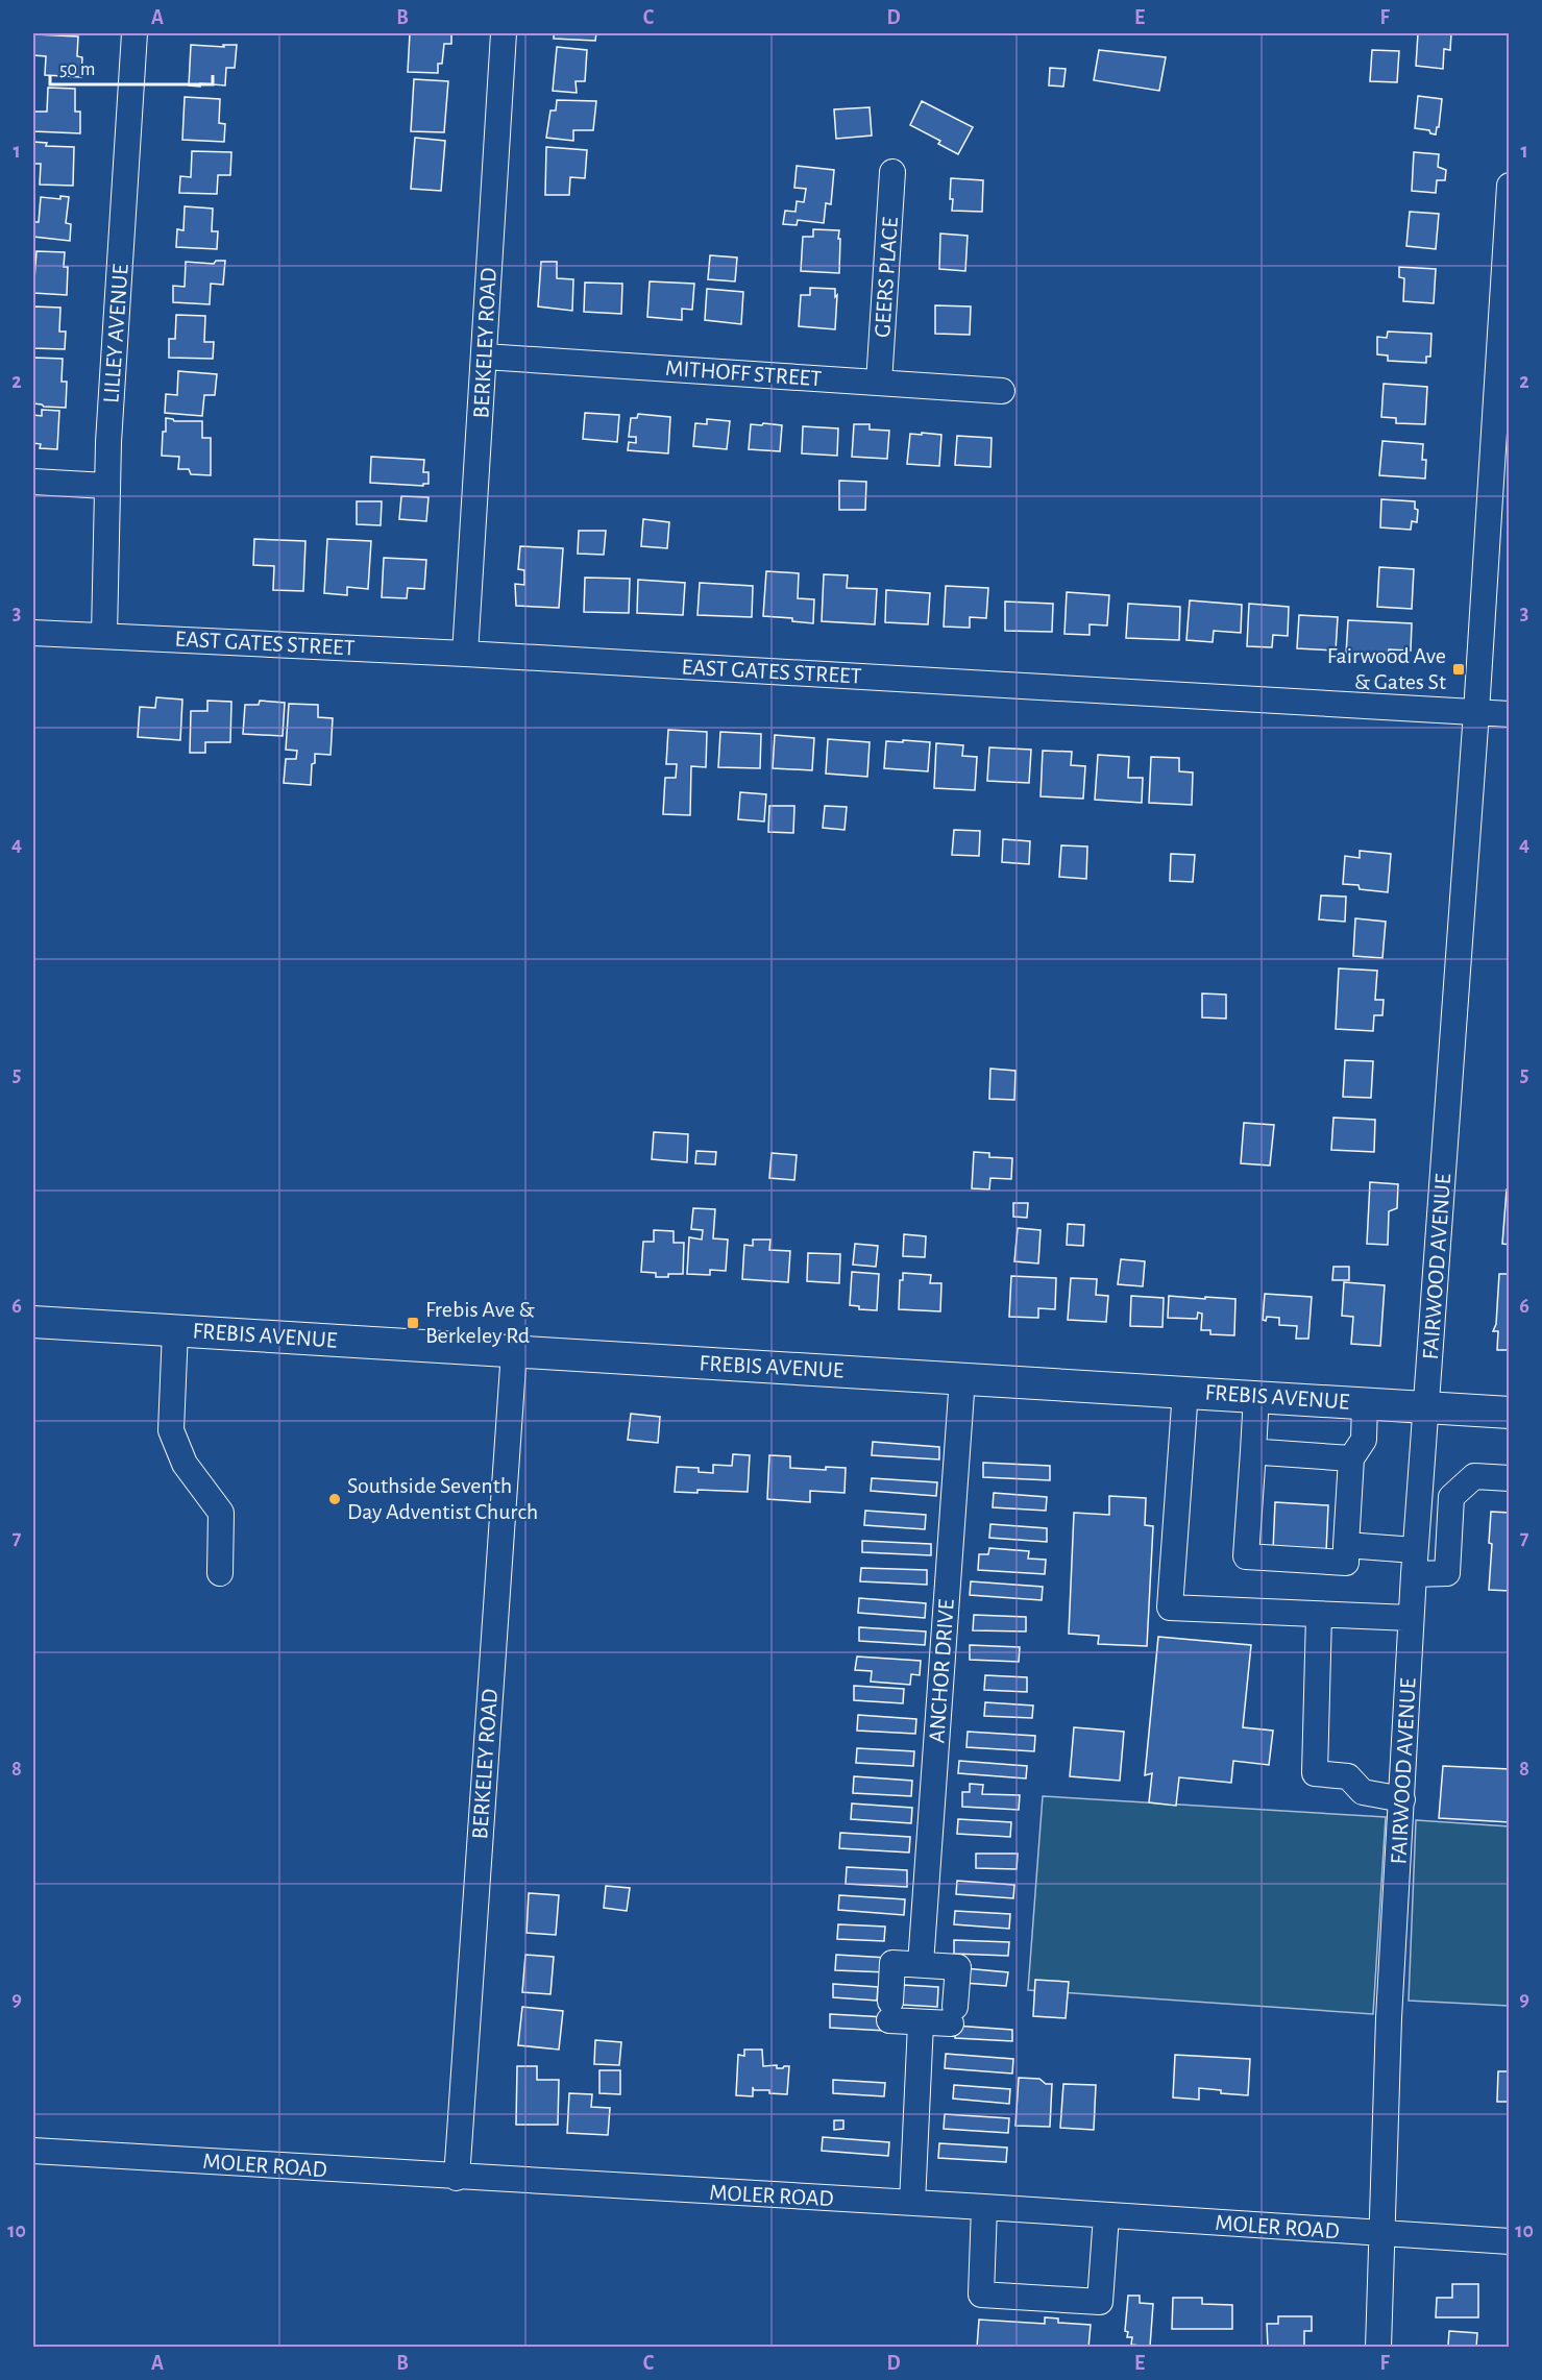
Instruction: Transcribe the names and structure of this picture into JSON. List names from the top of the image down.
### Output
{
  "streets": {
    "main road": ["FREBIS AVENUE"],
    "street": [
      "GEERS PLACE",
      "LILLEY AVENUE",
      "BERKELEY ROAD",
      "MITHOFF STREET",
      "EAST GATES STREET",
      "FAIRWOOD AVENUE",
      "ANCHOR DRIVE",
      "MOLER ROAD"
    ]
  },
  "crossings": [
    ["GEERS PLACE", "MITHOFF STREET"],
    ["LILLEY AVENUE", "EAST GATES STREET"],
    ["BERKELEY ROAD", "MITHOFF STREET"],
    ["BERKELEY ROAD", "EAST GATES STREET"],
    ["BERKELEY ROAD", "FREBIS AVENUE"],
    ["BERKELEY ROAD", "MOLER ROAD"],
    ["EAST GATES STREET", "FAIRWOOD AVENUE"],
    ["FAIRWOOD AVENUE", "FREBIS AVENUE"],
    ["FAIRWOOD AVENUE", "MOLER ROAD"],
    ["FREBIS AVENUE", "ANCHOR DRIVE"]
  ],
  "places": {
    "transit": ["Fairwood Ave & Gates St", "Frebis Ave & Berkeley Rd"],
    "other": ["Southside Seventh Day Adventist Church"]
  },
  "scale_bar": "50 m",
  "grid": {
    "columns": [
      "A",
      "B",
      "C",
      "D",
      "E",
      "F"
    ],
    "rows": [
      "1",
      "2",
      "3",
      "4",
      "5",
      "6",
      "7",
      "8",
      "9",
      "10"
    ]
  }
}
